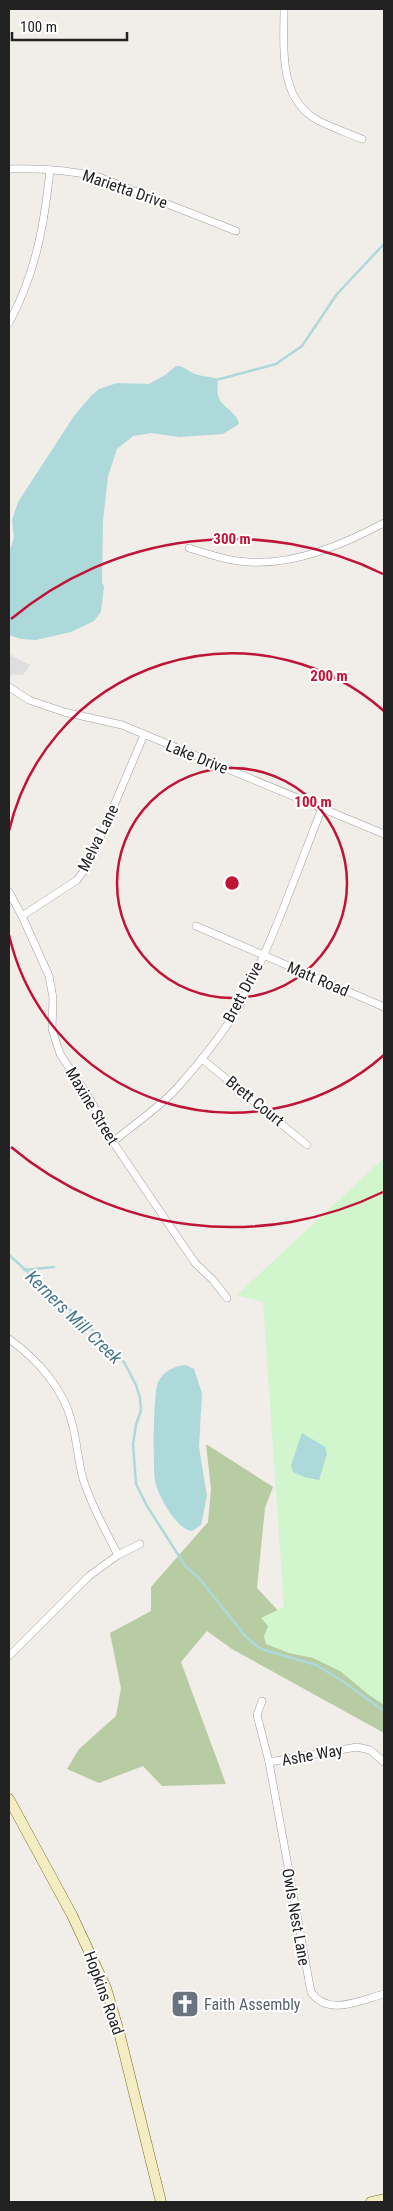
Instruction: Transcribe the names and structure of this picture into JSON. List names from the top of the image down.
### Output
{
  "streets": {
    "main road": ["Hopkins Road"],
    "street": [
      "Marietta Drive",
      "Lake Drive",
      "Melva Lane",
      "Matt Road",
      "Brett Drive",
      "Brett Court",
      "Maxine Street",
      "Ashe Way",
      "Owls Nest Lane"
    ]
  },
  "crossings": [
    ["Lake Drive", "Melva Lane"],
    ["Lake Drive", "Brett Drive"],
    ["Melva Lane", "Maxine Street"],
    ["Matt Road", "Brett Drive"],
    ["Brett Drive", "Brett Court"],
    ["Brett Drive", "Maxine Street"],
    ["Ashe Way", "Owls Nest Lane"]
  ],
  "water": ["Kerners Mill Creek"],
  "places": {
    "church": ["Faith Assembly"]
  },
  "scale_bar": "100 m",
  "rings": ["300 m", "200 m", "100 m"]
}
